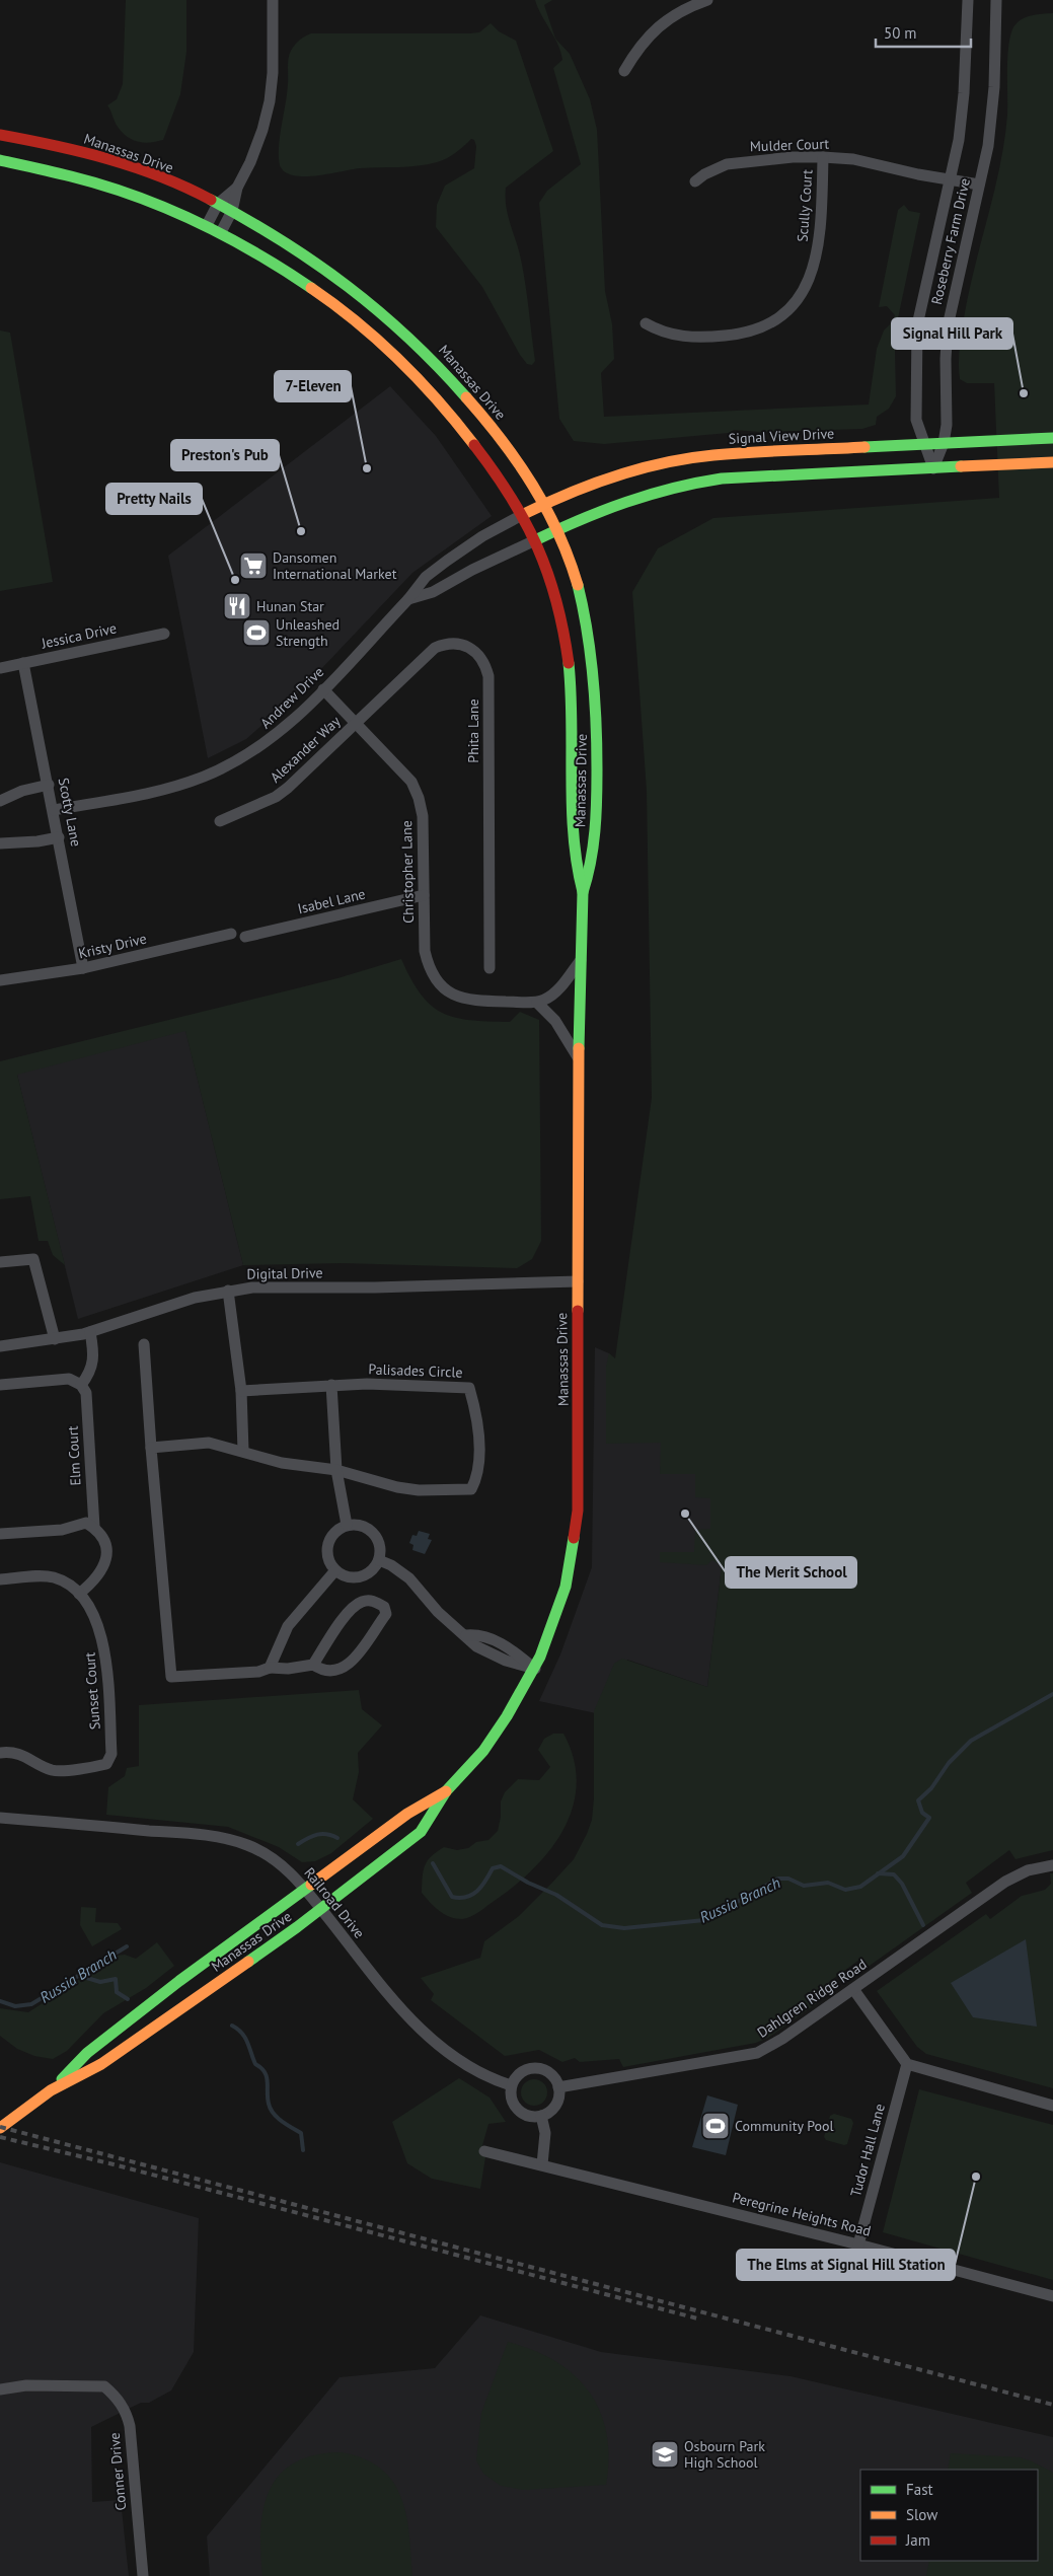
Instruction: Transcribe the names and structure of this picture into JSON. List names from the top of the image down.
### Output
{
  "streets": {
    "main road": ["Manassas Drive", "Signal View Drive"],
    "street": [
      "Mulder Court",
      "Scully Court",
      "Roseberry Farm Drive",
      "Jessica Drive",
      "Andrew Drive",
      "Phita Lane",
      "Alexander Way",
      "Scotty Lane",
      "Christopher Lane",
      "Isabel Lane",
      "Kristy Drive",
      "Digital Drive",
      "Palisades Circle",
      "Elm Court",
      "Sunset Court",
      "Railroad Drive",
      "Dahlgren Ridge Road",
      "Tudor Hall Lane",
      "Peregrine Heights Road",
      "Conner Drive"
    ]
  },
  "crossings": [
    ["Mulder Court", "Scully Court"],
    ["Mulder Court", "Roseberry Farm Drive"],
    ["Manassas Drive", "Signal View Drive"],
    ["Manassas Drive", "Andrew Drive"],
    ["Manassas Drive", "Digital Drive"],
    ["Manassas Drive", "Railroad Drive"],
    ["Roseberry Farm Drive", "Signal View Drive"],
    ["Signal View Drive", "Andrew Drive"],
    ["Jessica Drive", "Scotty Lane"],
    ["Andrew Drive", "Scotty Lane"],
    ["Andrew Drive", "Christopher Lane"],
    ["Phita Lane", "Alexander Way"],
    ["Phita Lane", "Christopher Lane"],
    ["Alexander Way", "Christopher Lane"],
    ["Scotty Lane", "Kristy Drive"],
    ["Christopher Lane", "Isabel Lane"],
    ["Elm Court", "Sunset Court"],
    ["Railroad Drive", "Dahlgren Ridge Road"],
    ["Tudor Hall Lane", "Peregrine Heights Road"]
  ],
  "water": ["Russia Branch"],
  "places": {
    "other": [
      "Signal Hill Park",
      "7-Eleven",
      "Preston's Pub",
      "Pretty Nails",
      "The Merit School",
      "The Elms at Signal Hill Station"
    ],
    "supermarket": ["Dansomen International Market"],
    "restaurant": ["Hunan Star"],
    "sports": ["Unleashed Strength", "Community Pool"],
    "school or university": ["Osbourn Park High School"]
  },
  "legend": ["Fast", "Slow", "Jam"],
  "scale_bar": "50 m"
}
